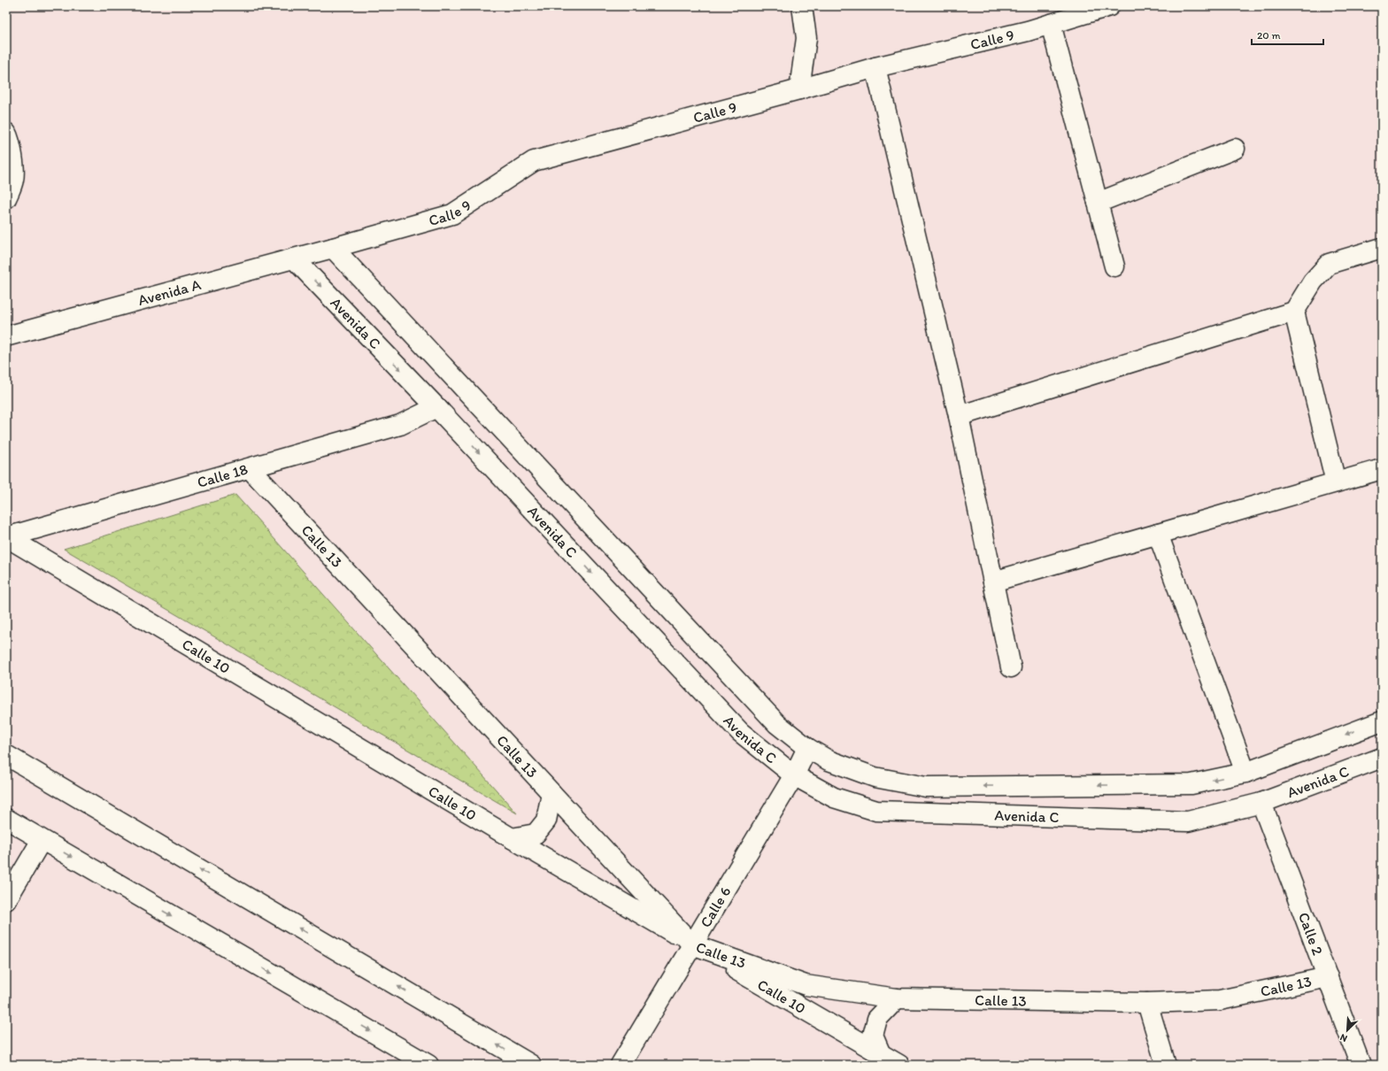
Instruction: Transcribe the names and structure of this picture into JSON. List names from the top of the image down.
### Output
{
  "streets": {
    "street": [
      "Calle 9",
      "Avenida A",
      "Avenida C",
      "Calle 18",
      "Calle 13",
      "Calle 10",
      "Calle 6",
      "Calle 2"
    ]
  },
  "crossings": [
    ["Calle 9", "Avenida A"],
    ["Calle 9", "Avenida C"],
    ["Avenida A", "Avenida C"],
    ["Avenida C", "Calle 18"],
    ["Avenida C", "Calle 6"],
    ["Avenida C", "Calle 2"],
    ["Calle 18", "Calle 13"],
    ["Calle 18", "Calle 10"],
    ["Calle 13", "Calle 10"],
    ["Calle 13", "Calle 6"],
    ["Calle 13", "Calle 2"],
    ["Calle 10", "Calle 6"]
  ],
  "scale_bar": "20 m",
  "north": "bottom left"
}
